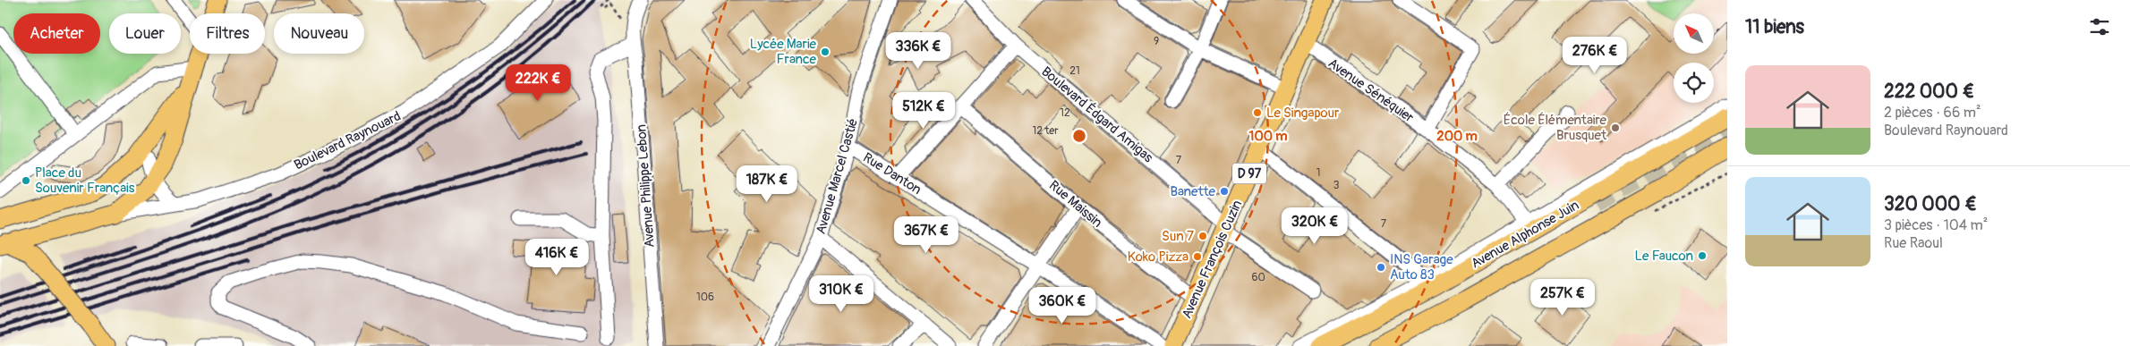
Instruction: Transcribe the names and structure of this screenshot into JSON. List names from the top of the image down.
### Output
{
  "streets": {
    "main road": ["D 97", "Avenue Alphonse Juin", "Avenue François Cuzin"],
    "street": [
      "Avenue Sénéquier",
      "Boulevard Édgard Amigas",
      "Boulevard Raynouard",
      "Rue Danton",
      "Avenue Marcel Castié",
      "Avenue Philippe Lebon",
      "Rue Maissin"
    ]
  },
  "crossings": [
    ["Avenue Sénéquier", "Avenue Alphonse Juin"],
    ["Avenue Sénéquier", "Avenue François Cuzin"],
    ["Boulevard Édgard Amigas", "Avenue François Cuzin"],
    ["Rue Danton", "Avenue Marcel Castié"],
    ["Rue Maissin", "Avenue François Cuzin"]
  ],
  "places": [
    "Lycée Marie France",
    "Le Singapour",
    "École Élémentaire Brusquet",
    "Place du Souvenir Français",
    "Banette",
    "Sun 7",
    "Le Faucon",
    "Koko Pizza",
    "INS Garage Auto 83"
  ],
  "house_numbers": [
    "9",
    "21",
    "12",
    "12 ter",
    "7",
    "1",
    "3",
    "7",
    "60",
    "106"
  ],
  "north": "top left",
  "page": {
    "heading": "11 biens",
    "chip": [
      "Acheter",
      "Louer",
      "Filtres",
      "Nouveau"
    ],
    "price": [
      "336K €",
      "276K €",
      "222K €",
      "512K €",
      "187K €",
      "320K €",
      "367K €",
      "416K €",
      "310K €",
      "257K €",
      "360K €"
    ],
    "list": [
      {
        "name": "222 000 €",
        "note": "2 pièces · 66 m² · Boulevard Raynouard"
      },
      {
        "name": "320 000 €",
        "note": "3 pièces · 104 m² · Rue Raoul"
      }
    ]
  },
  "rings": ["100 m", "200 m"]
}
